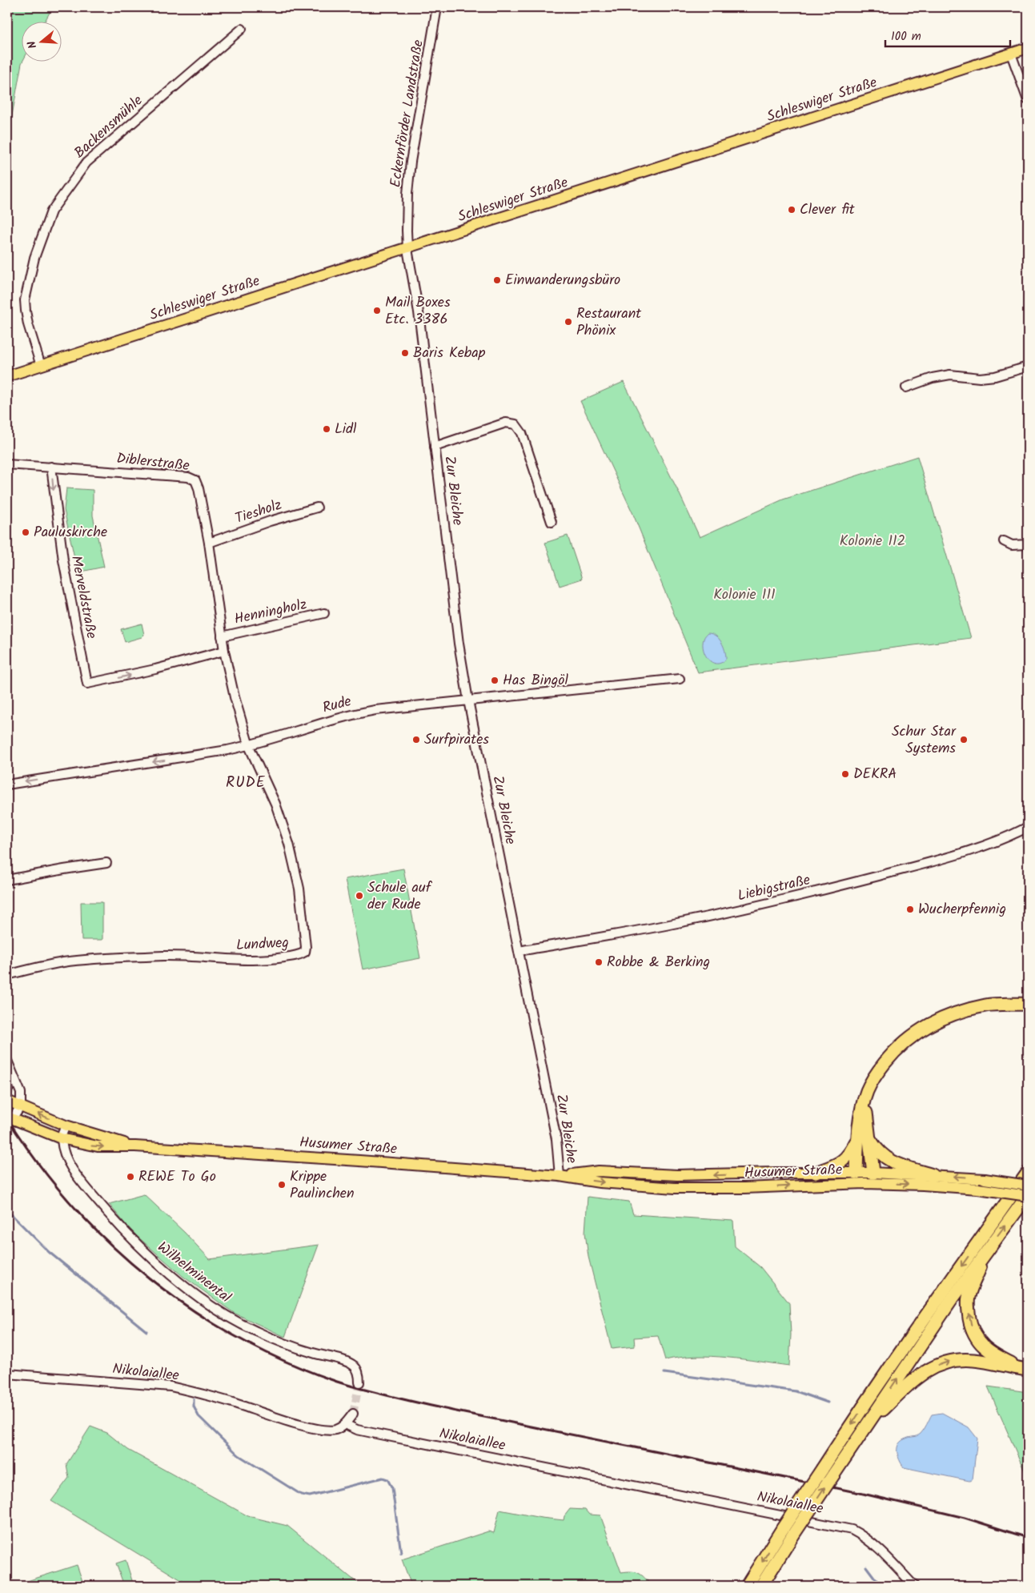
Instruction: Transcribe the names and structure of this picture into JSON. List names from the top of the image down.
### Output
{
  "streets": {
    "main road": ["Schleswiger Straße", "Husumer Straße"],
    "street": [
      "Eckernförder Landstraße",
      "Backensmühle",
      "Diblerstraße",
      "Zur Bleiche",
      "Tiesholz",
      "Merveldstraße",
      "Henningholz",
      "Rude",
      "Liebigstraße",
      "Lundweg",
      "Wilhelminental",
      "Nikolaiallee"
    ]
  },
  "crossings": [
    ["Schleswiger Straße", "Eckernförder Landstraße"],
    ["Schleswiger Straße", "Backensmühle"],
    ["Schleswiger Straße", "Zur Bleiche"],
    ["Eckernförder Landstraße", "Zur Bleiche"],
    ["Diblerstraße", "Tiesholz"],
    ["Diblerstraße", "Merveldstraße"],
    ["Diblerstraße", "Henningholz"],
    ["Diblerstraße", "Rude"],
    ["Diblerstraße", "Lundweg"],
    ["Zur Bleiche", "Rude"],
    ["Zur Bleiche", "Liebigstraße"],
    ["Zur Bleiche", "Husumer Straße"],
    ["Rude", "Lundweg"],
    ["Husumer Straße", "Wilhelminental"]
  ],
  "one_way": ["Rude"],
  "districts": ["RUDE"],
  "parks": ["Kolonie 112", "Kolonie 111"],
  "places": [
    "Clever fit",
    "Einwanderungsbüro",
    "Mail Boxes Etc. 3386",
    "Restaurant Phönix",
    "Baris Kebap",
    "Lidl",
    "Pauluskirche",
    "Has Bingöl",
    "Surfpirates",
    "Schur Star Systems",
    "DEKRA",
    "Schule auf der Rude",
    "Wucherpfennig",
    "Robbe & Berking",
    "REWE To Go",
    "Krippe Paulinchen"
  ],
  "scale_bar": "100 m",
  "north": "left"
}
